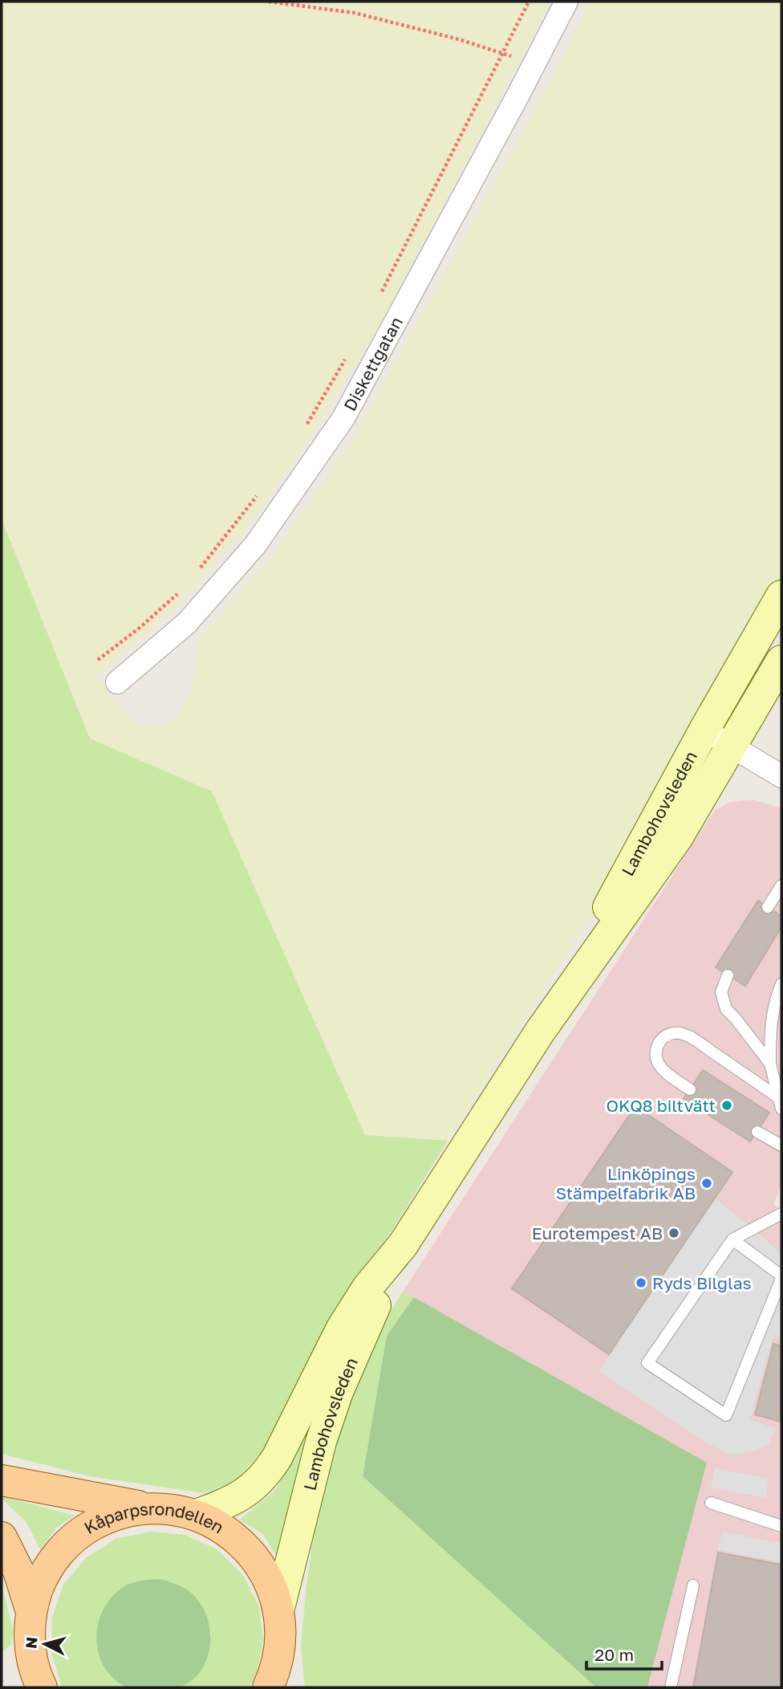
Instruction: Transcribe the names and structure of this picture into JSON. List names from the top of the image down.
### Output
{
  "streets": {
    "main road": ["Lambohovsleden", "Kåparpsrondellen"],
    "street": ["Diskettgatan"]
  },
  "crossings": [
    ["Lambohovsleden", "Kåparpsrondellen"]
  ],
  "places": [
    "OKQ8 biltvätt",
    "Linköpings Stämpelfabrik AB",
    "Eurotempest AB",
    "Ryds Bilglas"
  ],
  "scale_bar": "20 m",
  "north": "left"
}
